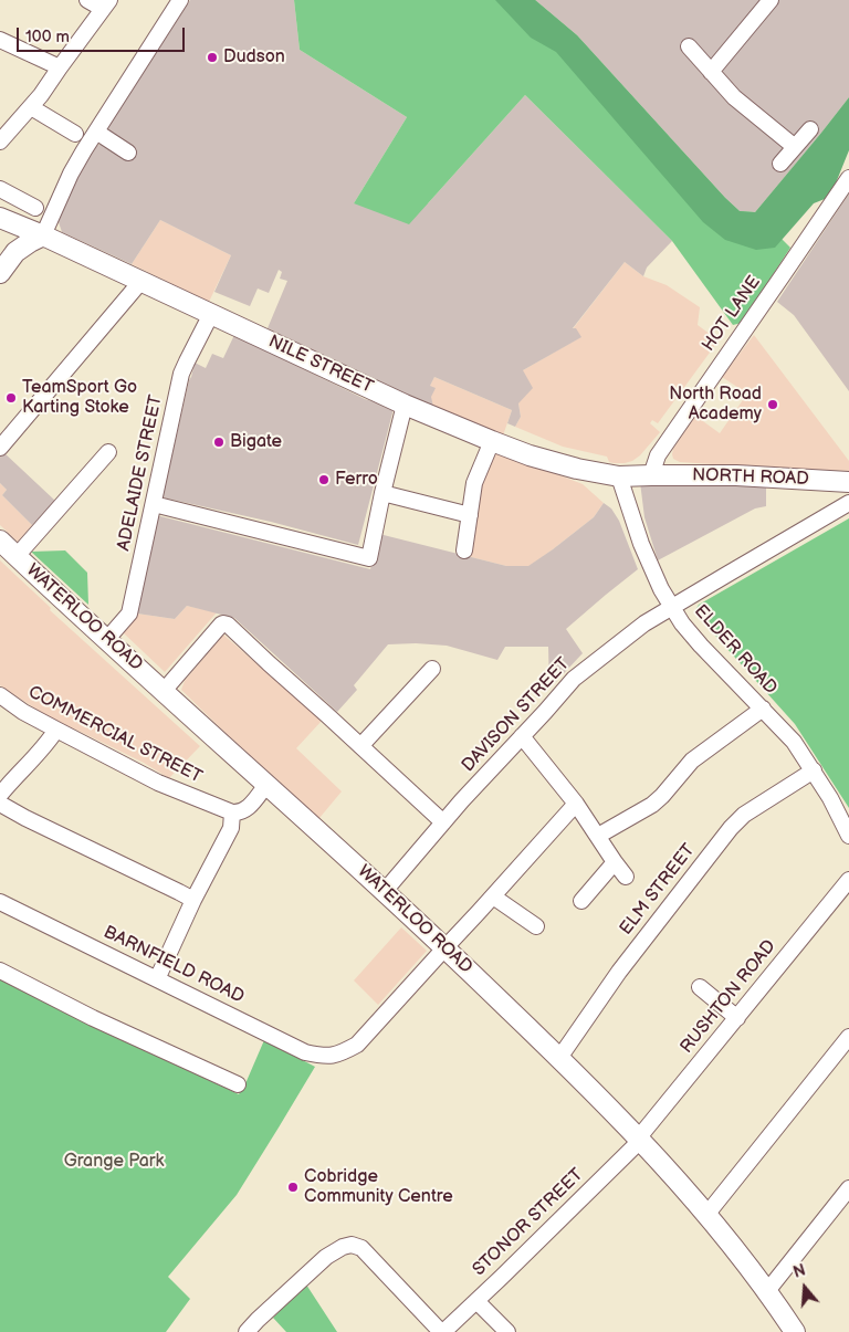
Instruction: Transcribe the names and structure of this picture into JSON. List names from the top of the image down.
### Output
{
  "streets": {
    "main road": ["NILE STREET", "NORTH ROAD", "WATERLOO ROAD"],
    "street": [
      "HOT LANE",
      "ADELAIDE STREET",
      "ELDER ROAD",
      "DAVISON STREET",
      "COMMERCIAL STREET",
      "ELM STREET",
      "BARNFIELD ROAD",
      "RUSHTON ROAD",
      "STONOR STREET"
    ]
  },
  "crossings": [
    ["HOT LANE", "NILE STREET"],
    ["HOT LANE", "NORTH ROAD"],
    ["NILE STREET", "ADELAIDE STREET"],
    ["NILE STREET", "NORTH ROAD"],
    ["NILE STREET", "ELDER ROAD"],
    ["ADELAIDE STREET", "WATERLOO ROAD"],
    ["WATERLOO ROAD", "DAVISON STREET"],
    ["WATERLOO ROAD", "ELM STREET"],
    ["WATERLOO ROAD", "BARNFIELD ROAD"],
    ["WATERLOO ROAD", "RUSHTON ROAD"],
    ["WATERLOO ROAD", "STONOR STREET"],
    ["ELDER ROAD", "DAVISON STREET"],
    ["ELDER ROAD", "ELM STREET"],
    ["RUSHTON ROAD", "STONOR STREET"]
  ],
  "parks": ["Grange Park"],
  "places": [
    "Dudson",
    "TeamSport Go Karting Stoke",
    "North Road Academy",
    "Bigate",
    "Ferro",
    "Cobridge Community Centre"
  ],
  "scale_bar": "100 m",
  "north": "top"
}
